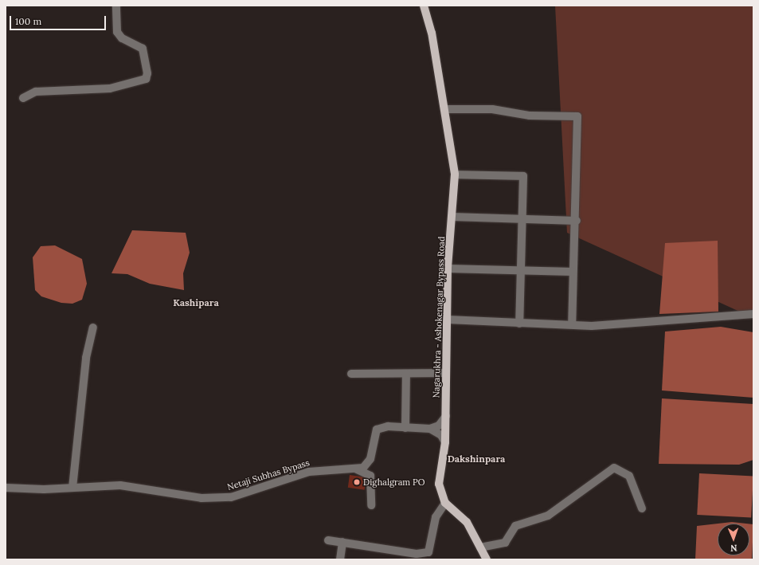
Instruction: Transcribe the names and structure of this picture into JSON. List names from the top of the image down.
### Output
{
  "streets": {
    "main road": ["Nagarukhra - Ashokenagar Bypass Road"],
    "street": ["Netaji Subhas Bypass"]
  },
  "districts": ["Kashipara", "Dakshinpara"],
  "places": ["Dighalgram PO"],
  "scale_bar": "100 m",
  "north": "bottom"
}
